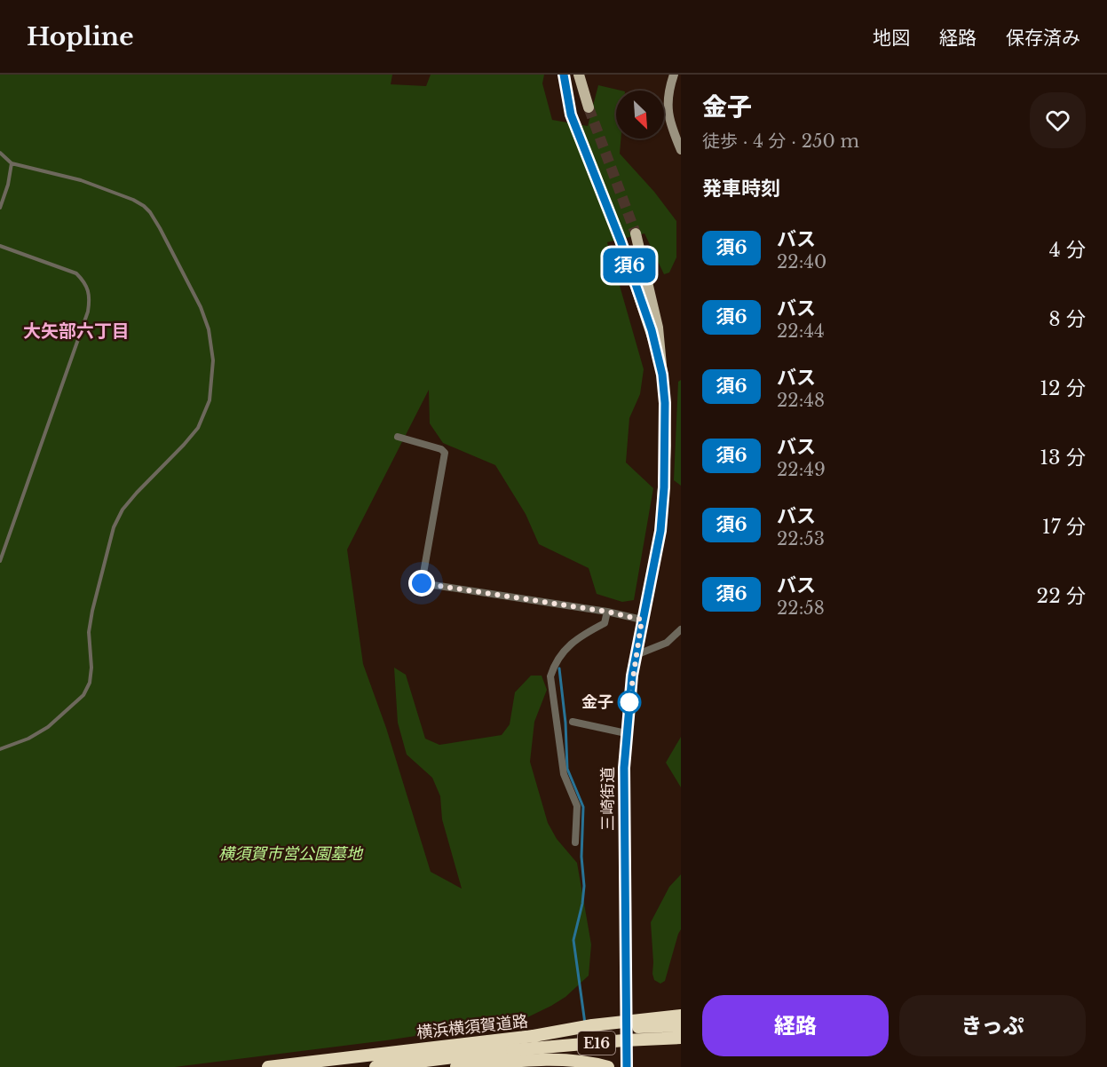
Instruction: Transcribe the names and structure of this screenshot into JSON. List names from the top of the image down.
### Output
{
  "streets": {
    "highway": ["横浜横須賀道路", "E16"],
    "main road": ["三崎街道"]
  },
  "districts": ["大矢部六丁目"],
  "parks": ["横須賀市営公園墓地"],
  "places": ["金子"],
  "lines": ["bus line 須6"],
  "north": "bottom right",
  "page": {
    "header": "Hopline",
    "nav": ["地図", "経路", "保存済み"],
    "on_map": "須6",
    "heading": [
      ["金子", "徒歩 · 4 分 · 250 m"],
      "発車時刻"
    ],
    "list": [
      {
        "mark": "須6",
        "name": "バス",
        "note": "22:40",
        "value": "4 分"
      },
      {
        "mark": "須6",
        "name": "バス",
        "note": "22:44",
        "value": "8 分"
      },
      {
        "mark": "須6",
        "name": "バス",
        "note": "22:48",
        "value": "12 分"
      },
      {
        "mark": "須6",
        "name": "バス",
        "note": "22:49",
        "value": "13 分"
      },
      {
        "mark": "須6",
        "name": "バス",
        "note": "22:53",
        "value": "17 分"
      },
      {
        "mark": "須6",
        "name": "バス",
        "note": "22:58",
        "value": "22 分"
      }
    ],
    "buttons": ["経路", "きっぷ"]
  }
}
